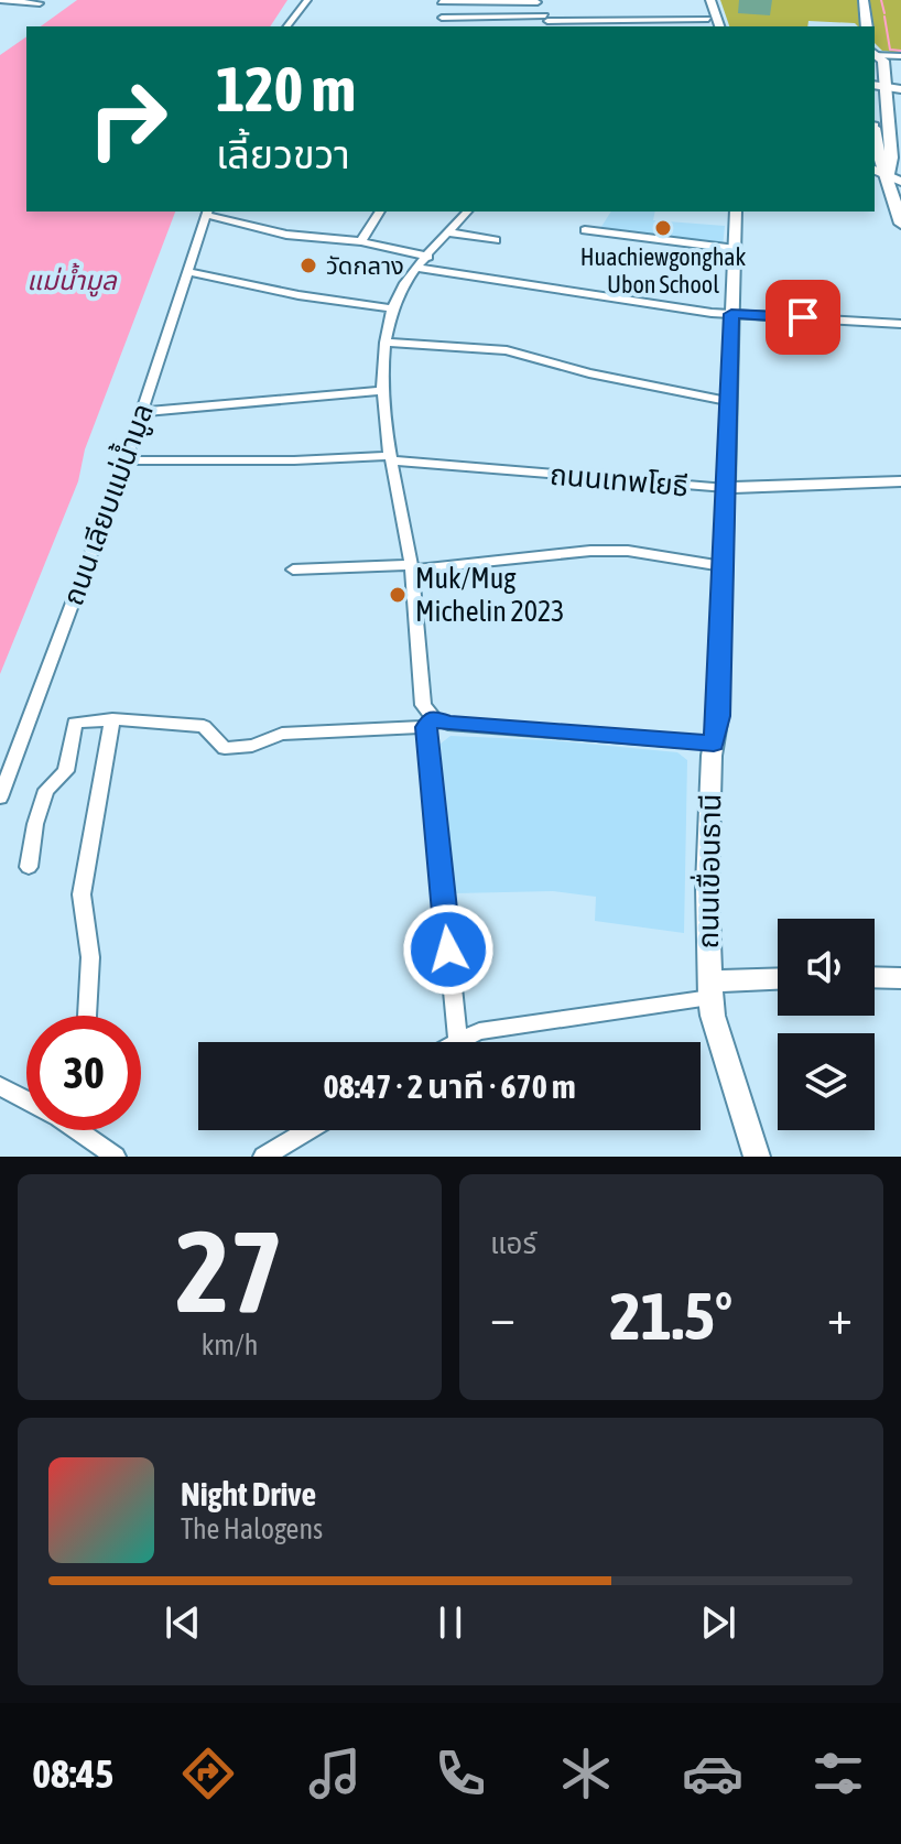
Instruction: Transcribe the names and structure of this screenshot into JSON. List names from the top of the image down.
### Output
{
  "streets": {
    "street": ["ถนนเทพโยธี", "ถนน เลียบแม่น้ำมูล", "ถนนเขื่อนธานี"]
  },
  "crossings": [
    ["ถนนเทพโยธี", "ถนน เลียบแม่น้ำมูล"],
    ["ถนนเทพโยธี", "ถนนเขื่อนธานี"]
  ],
  "water": ["แม่น้ำมูล"],
  "places": ["Huachiewgonghak Ubon School", "วัดกลาง", "Muk/Mug Michelin 2023"],
  "page": {
    "turn": ["120 m", "เลี้ยวขวา"],
    "limit": "30",
    "trip": "08:47 · 2 นาที · 670 m",
    "tile": [
      ["27", "km/h"],
      "แอร์"
    ],
    "heat": ["−", "21.5°", "+"],
    "song": ["Night Drive", "The Halogens"],
    "tabs": "08:45"
  }
}
